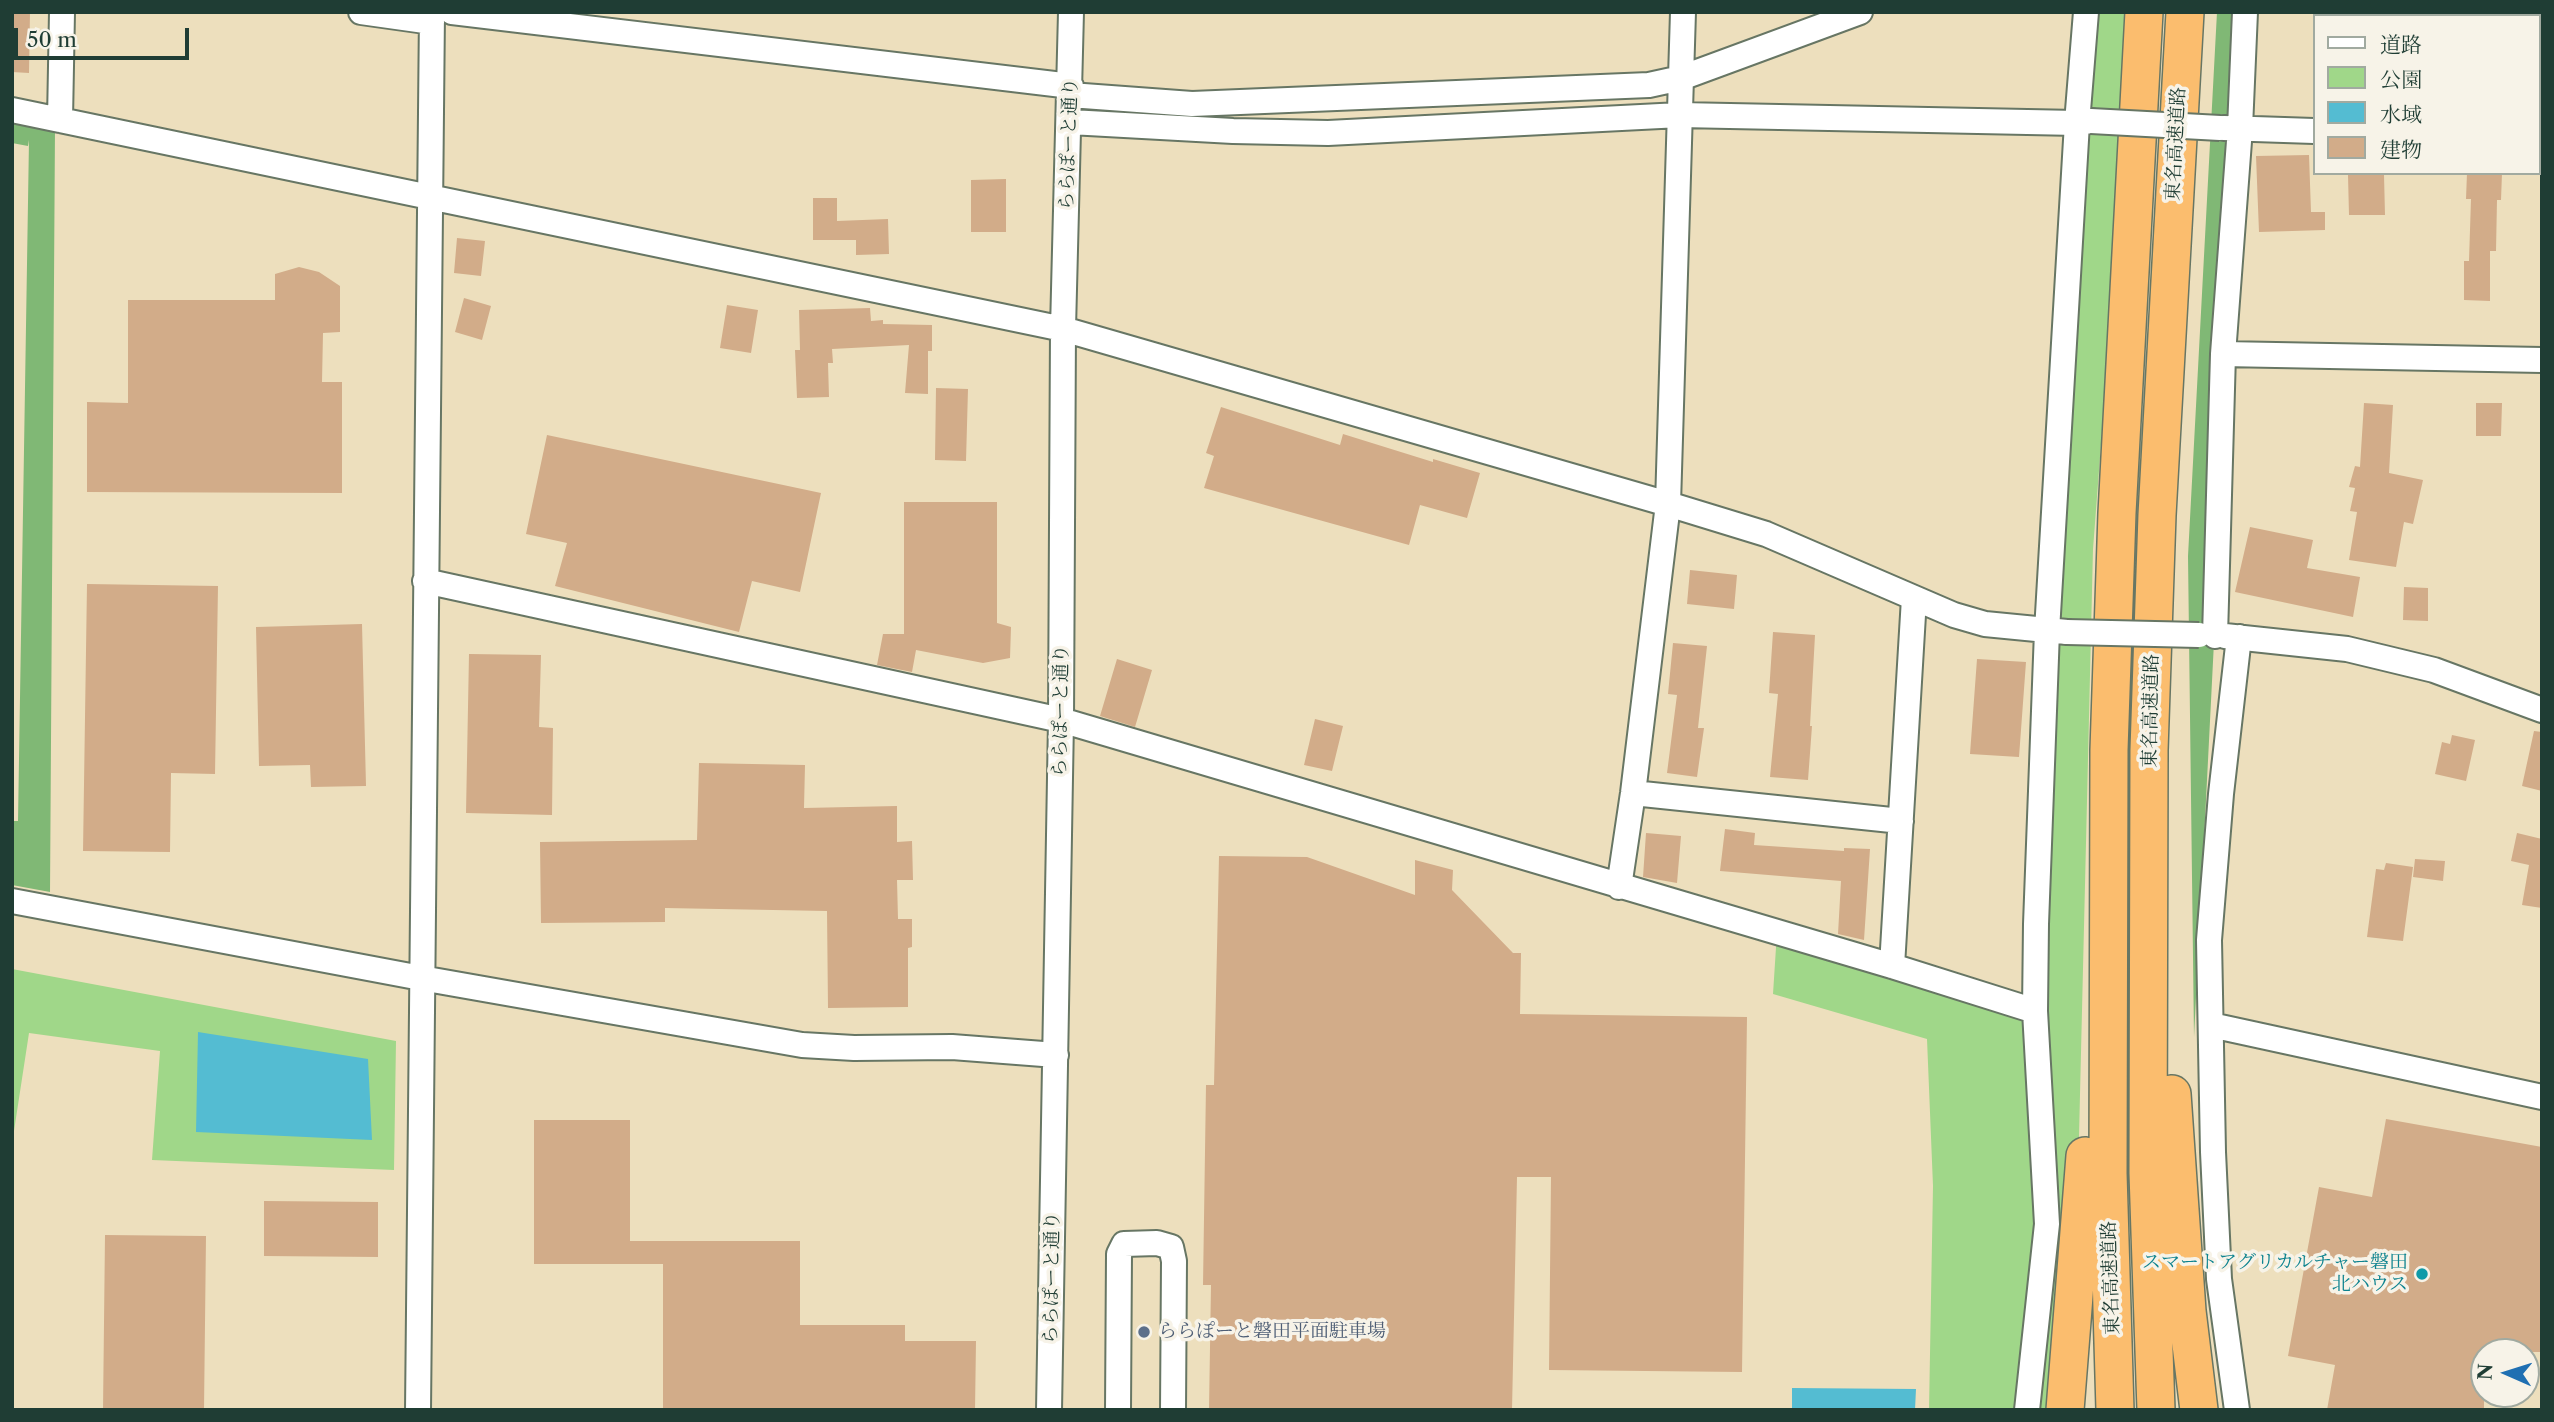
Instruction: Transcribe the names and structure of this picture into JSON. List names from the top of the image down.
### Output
{
  "streets": {
    "highway": ["東名高速道路"],
    "street": ["ららぽーと通り"]
  },
  "places": ["スマートアグリカルチャー磐田 北ハウス", "ららぽーと磐田平面駐車場"],
  "legend": [
    "道路",
    "公園",
    "水域",
    "建物"
  ],
  "scale_bar": "50 m",
  "north": "left"
}
